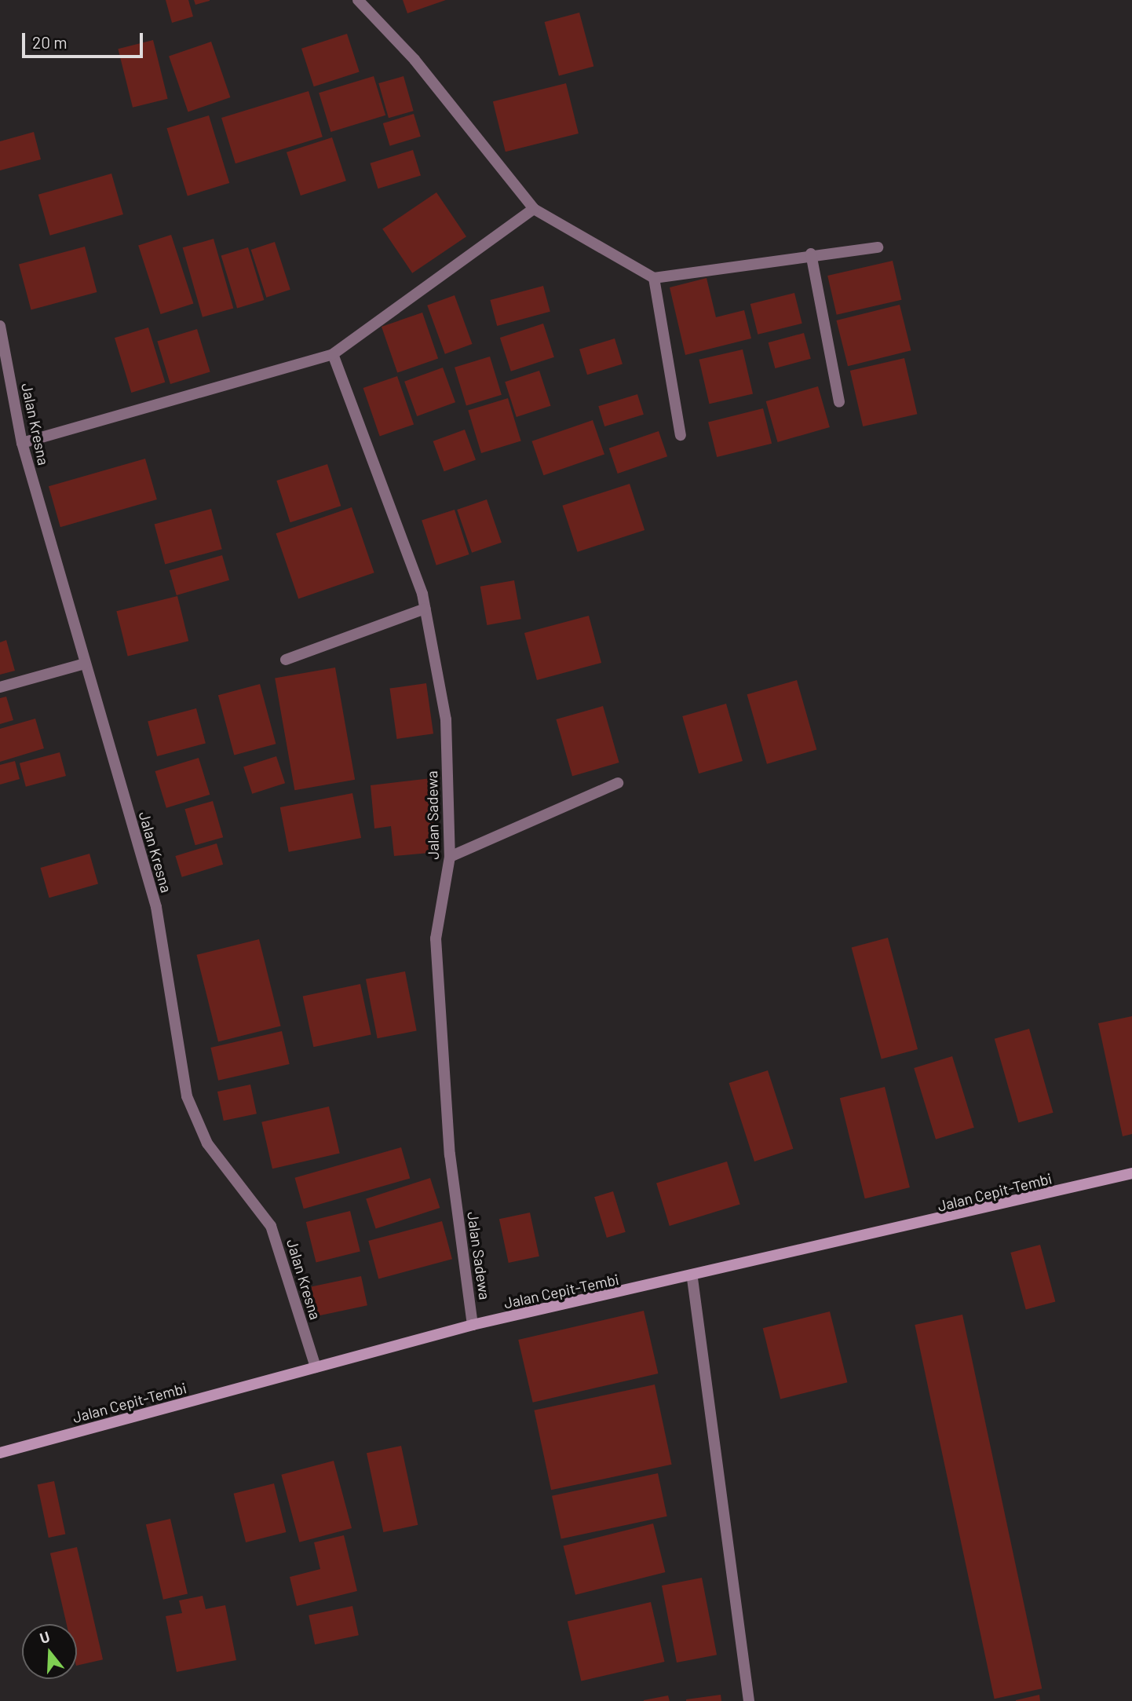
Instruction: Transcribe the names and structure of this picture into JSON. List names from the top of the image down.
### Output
{
  "streets": {
    "main road": ["Jalan Cepit-Tembi"],
    "street": ["Jalan Kresna", "Jalan Sadewa"]
  },
  "crossings": [
    ["Jalan Kresna", "Jalan Cepit-Tembi"],
    ["Jalan Sadewa", "Jalan Cepit-Tembi"]
  ],
  "scale_bar": "20 m",
  "north": "top"
}
